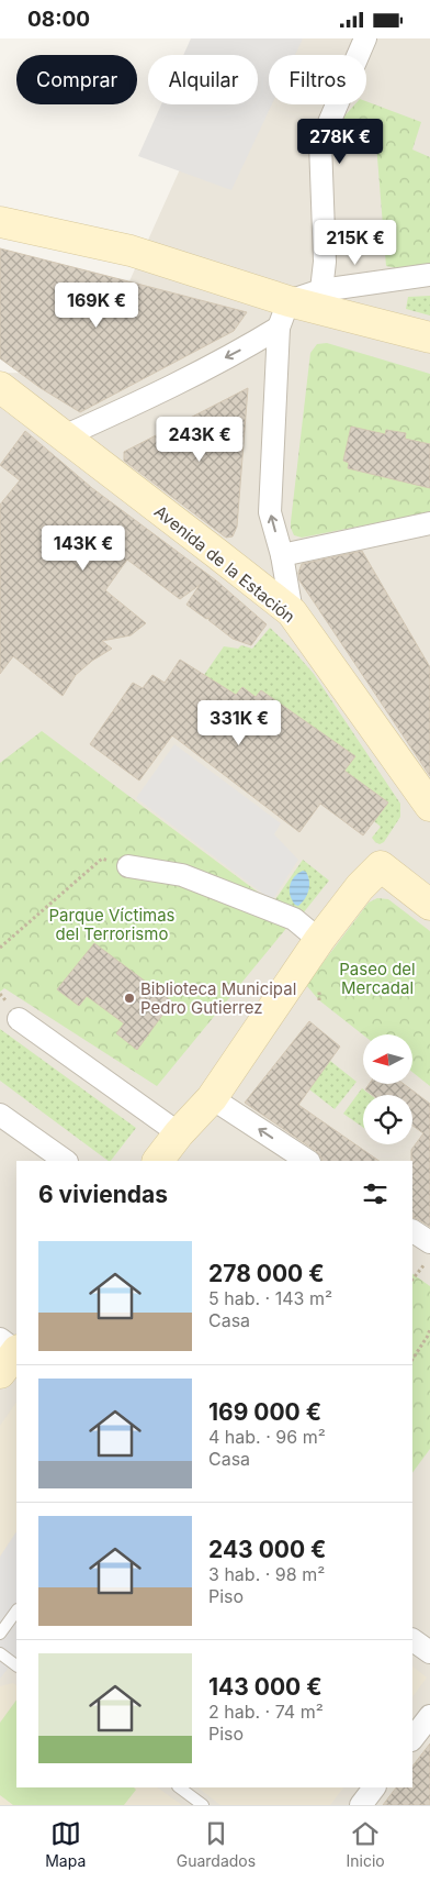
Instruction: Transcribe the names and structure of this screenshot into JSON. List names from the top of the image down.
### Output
{
  "streets": {
    "street": ["Avenida de la Estación"]
  },
  "parks": ["Parque Víctimas del Terrorismo", "Paseo del Mercadal"],
  "places": ["Biblioteca Municipal Pedro Gutierrez"],
  "north": "left",
  "page": {
    "status": "08:00",
    "chip": ["Comprar", "Alquilar", "Filtros"],
    "price": [
      "278K €",
      "215K €",
      "169K €",
      "243K €",
      "143K €",
      "331K €"
    ],
    "heading": "6 viviendas",
    "list": [
      {
        "name": "278 000 €",
        "note": "5 hab. · 143 m² · Casa"
      },
      {
        "name": "169 000 €",
        "note": "4 hab. · 96 m² · Casa"
      },
      {
        "name": "243 000 €",
        "note": "3 hab. · 98 m² · Piso"
      },
      {
        "name": "143 000 €",
        "note": "2 hab. · 74 m² · Piso"
      }
    ],
    "tabs": ["Mapa", "Guardados", "Inicio"]
  }
}
